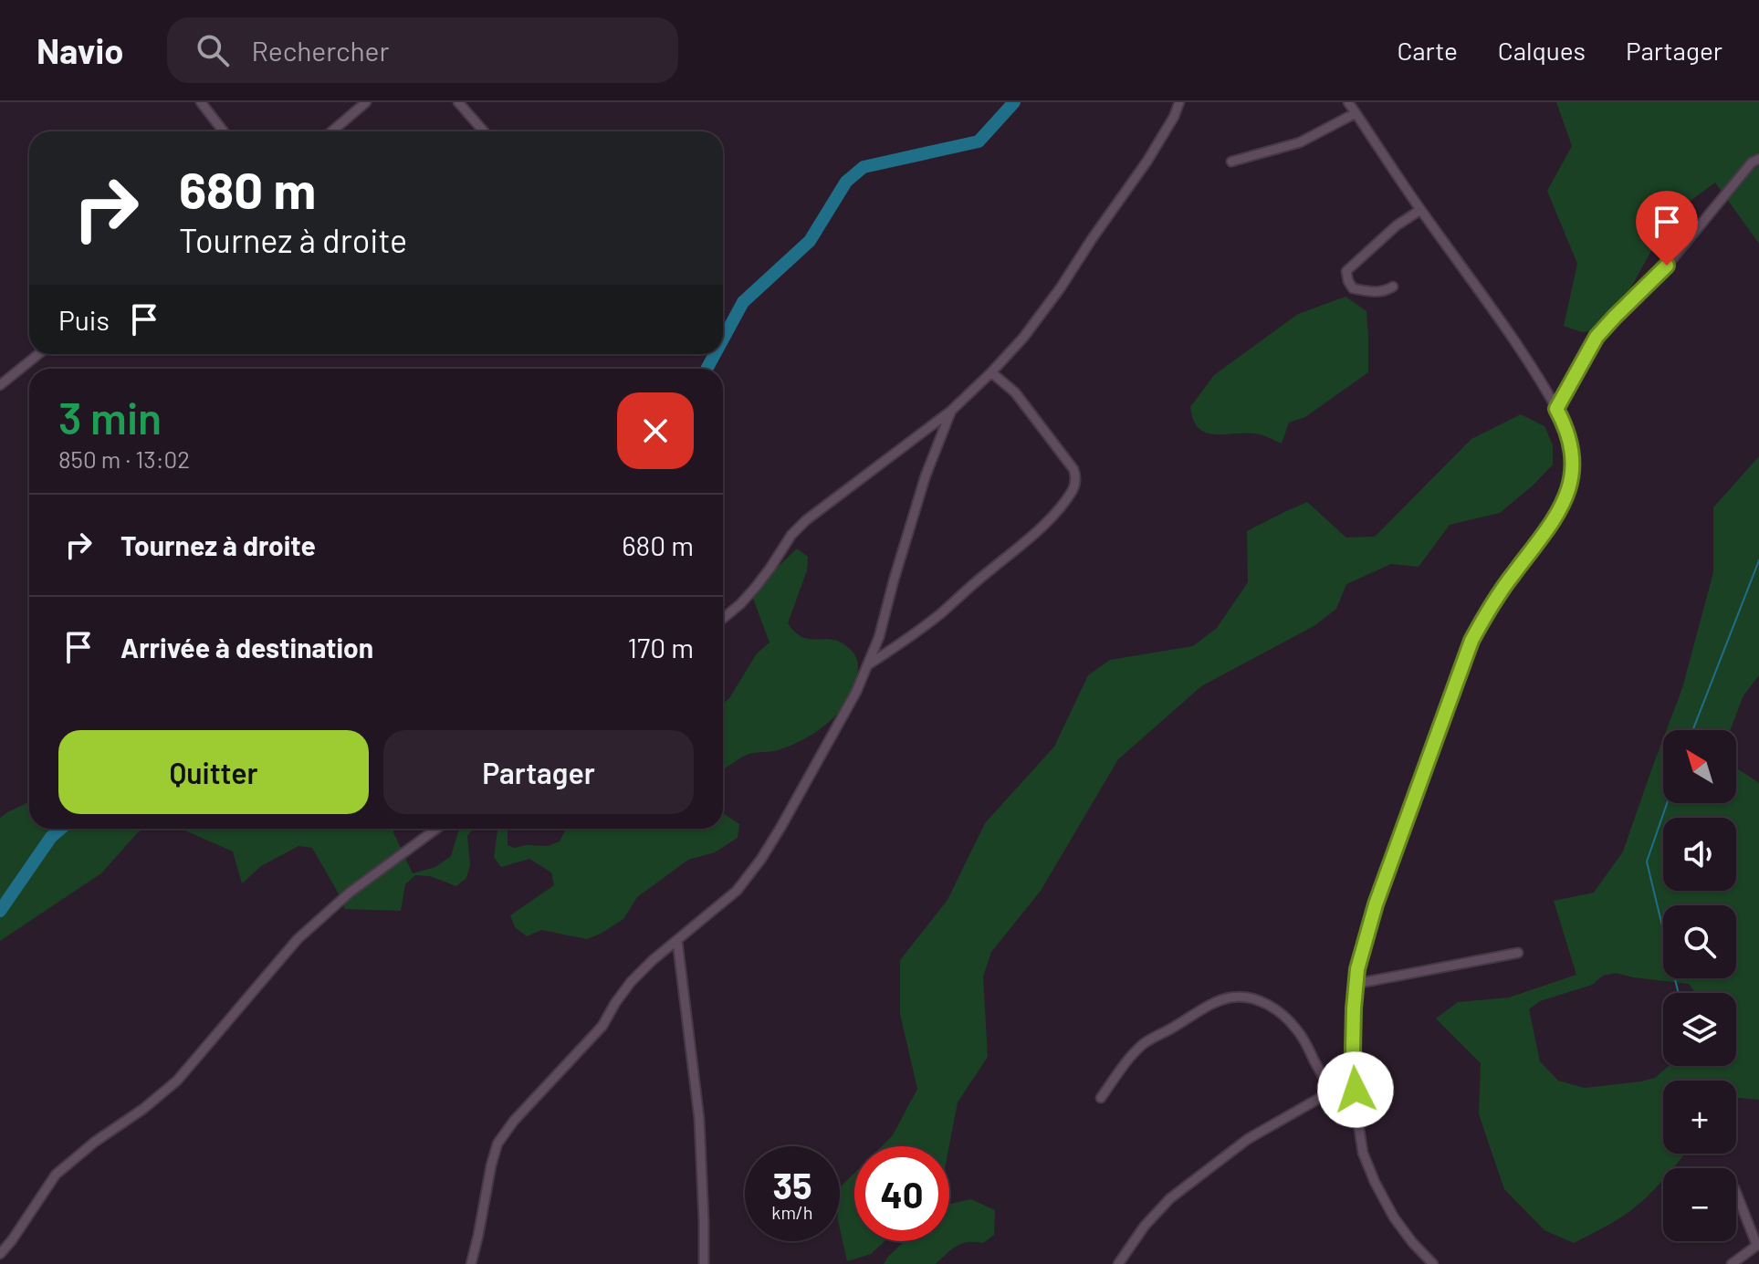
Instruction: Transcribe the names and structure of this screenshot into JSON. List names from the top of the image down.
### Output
{
  "north": "top left",
  "page": {
    "header": "Navio",
    "search": "Rechercher",
    "nav": ["Carte", "Calques", "Partager"],
    "turn": ["680 m", "Tournez à droite"],
    "then": "Puis",
    "heading": ["3 min", "850 m · 13:02"],
    "list": [
      {
        "name": "Tournez à droite",
        "value": "680 m"
      },
      {
        "name": "Arrivée à destination",
        "value": "170 m"
      }
    ],
    "buttons": ["Quitter", "Partager"],
    "map_buttons": ["+", "−"],
    "speed": "35 km/h",
    "limit": "40"
  }
}
